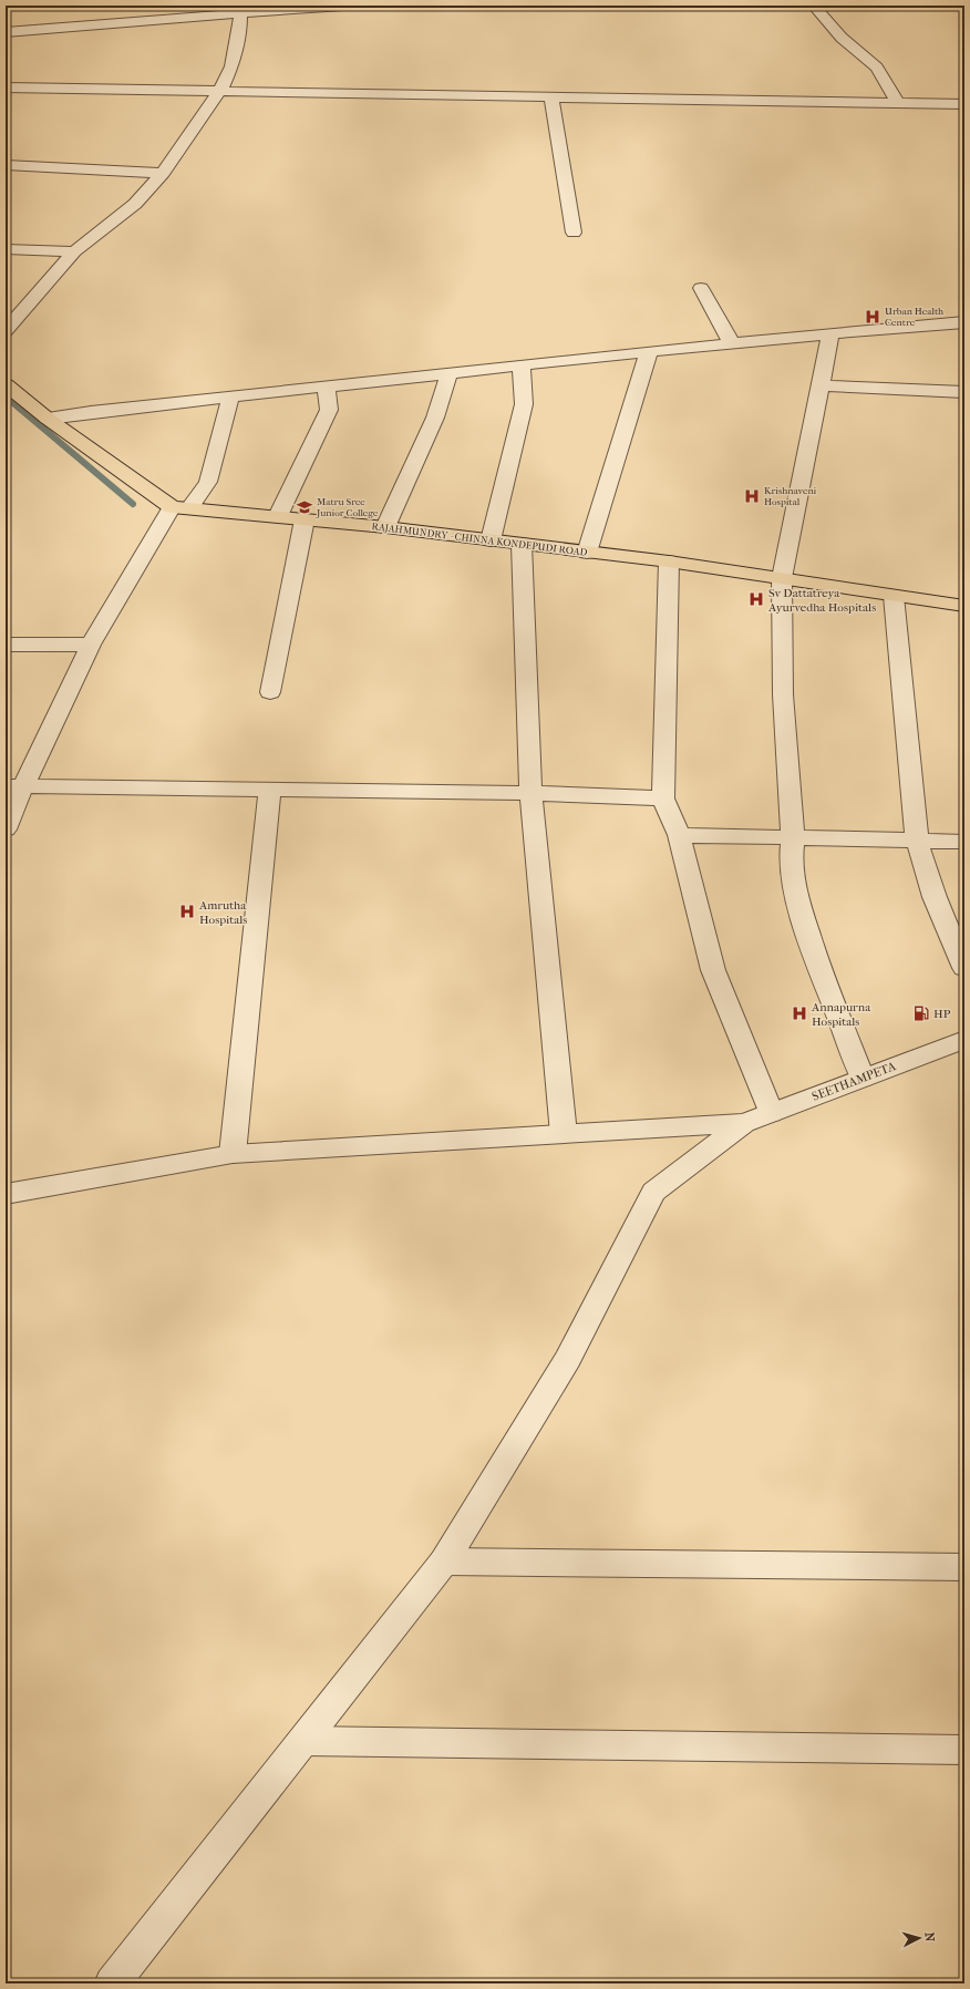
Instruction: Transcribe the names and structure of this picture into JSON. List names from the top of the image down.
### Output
{
  "streets": {
    "main road": ["RAJAHMUNDRY - CHINNA KONDEPUDI ROAD"],
    "street": ["SEETHAMPETA"]
  },
  "places": {
    "hospital": [
      "Urban Health Centre",
      "Krishnaveni Hospital",
      "Sv Dattatreya Ayurvedha Hospitals",
      "Amrutha Hospitals",
      "Annapurna Hospitals"
    ],
    "school or university": ["Matru Sree Junior College"],
    "fuel station": ["HP"]
  },
  "north": "right"
}
